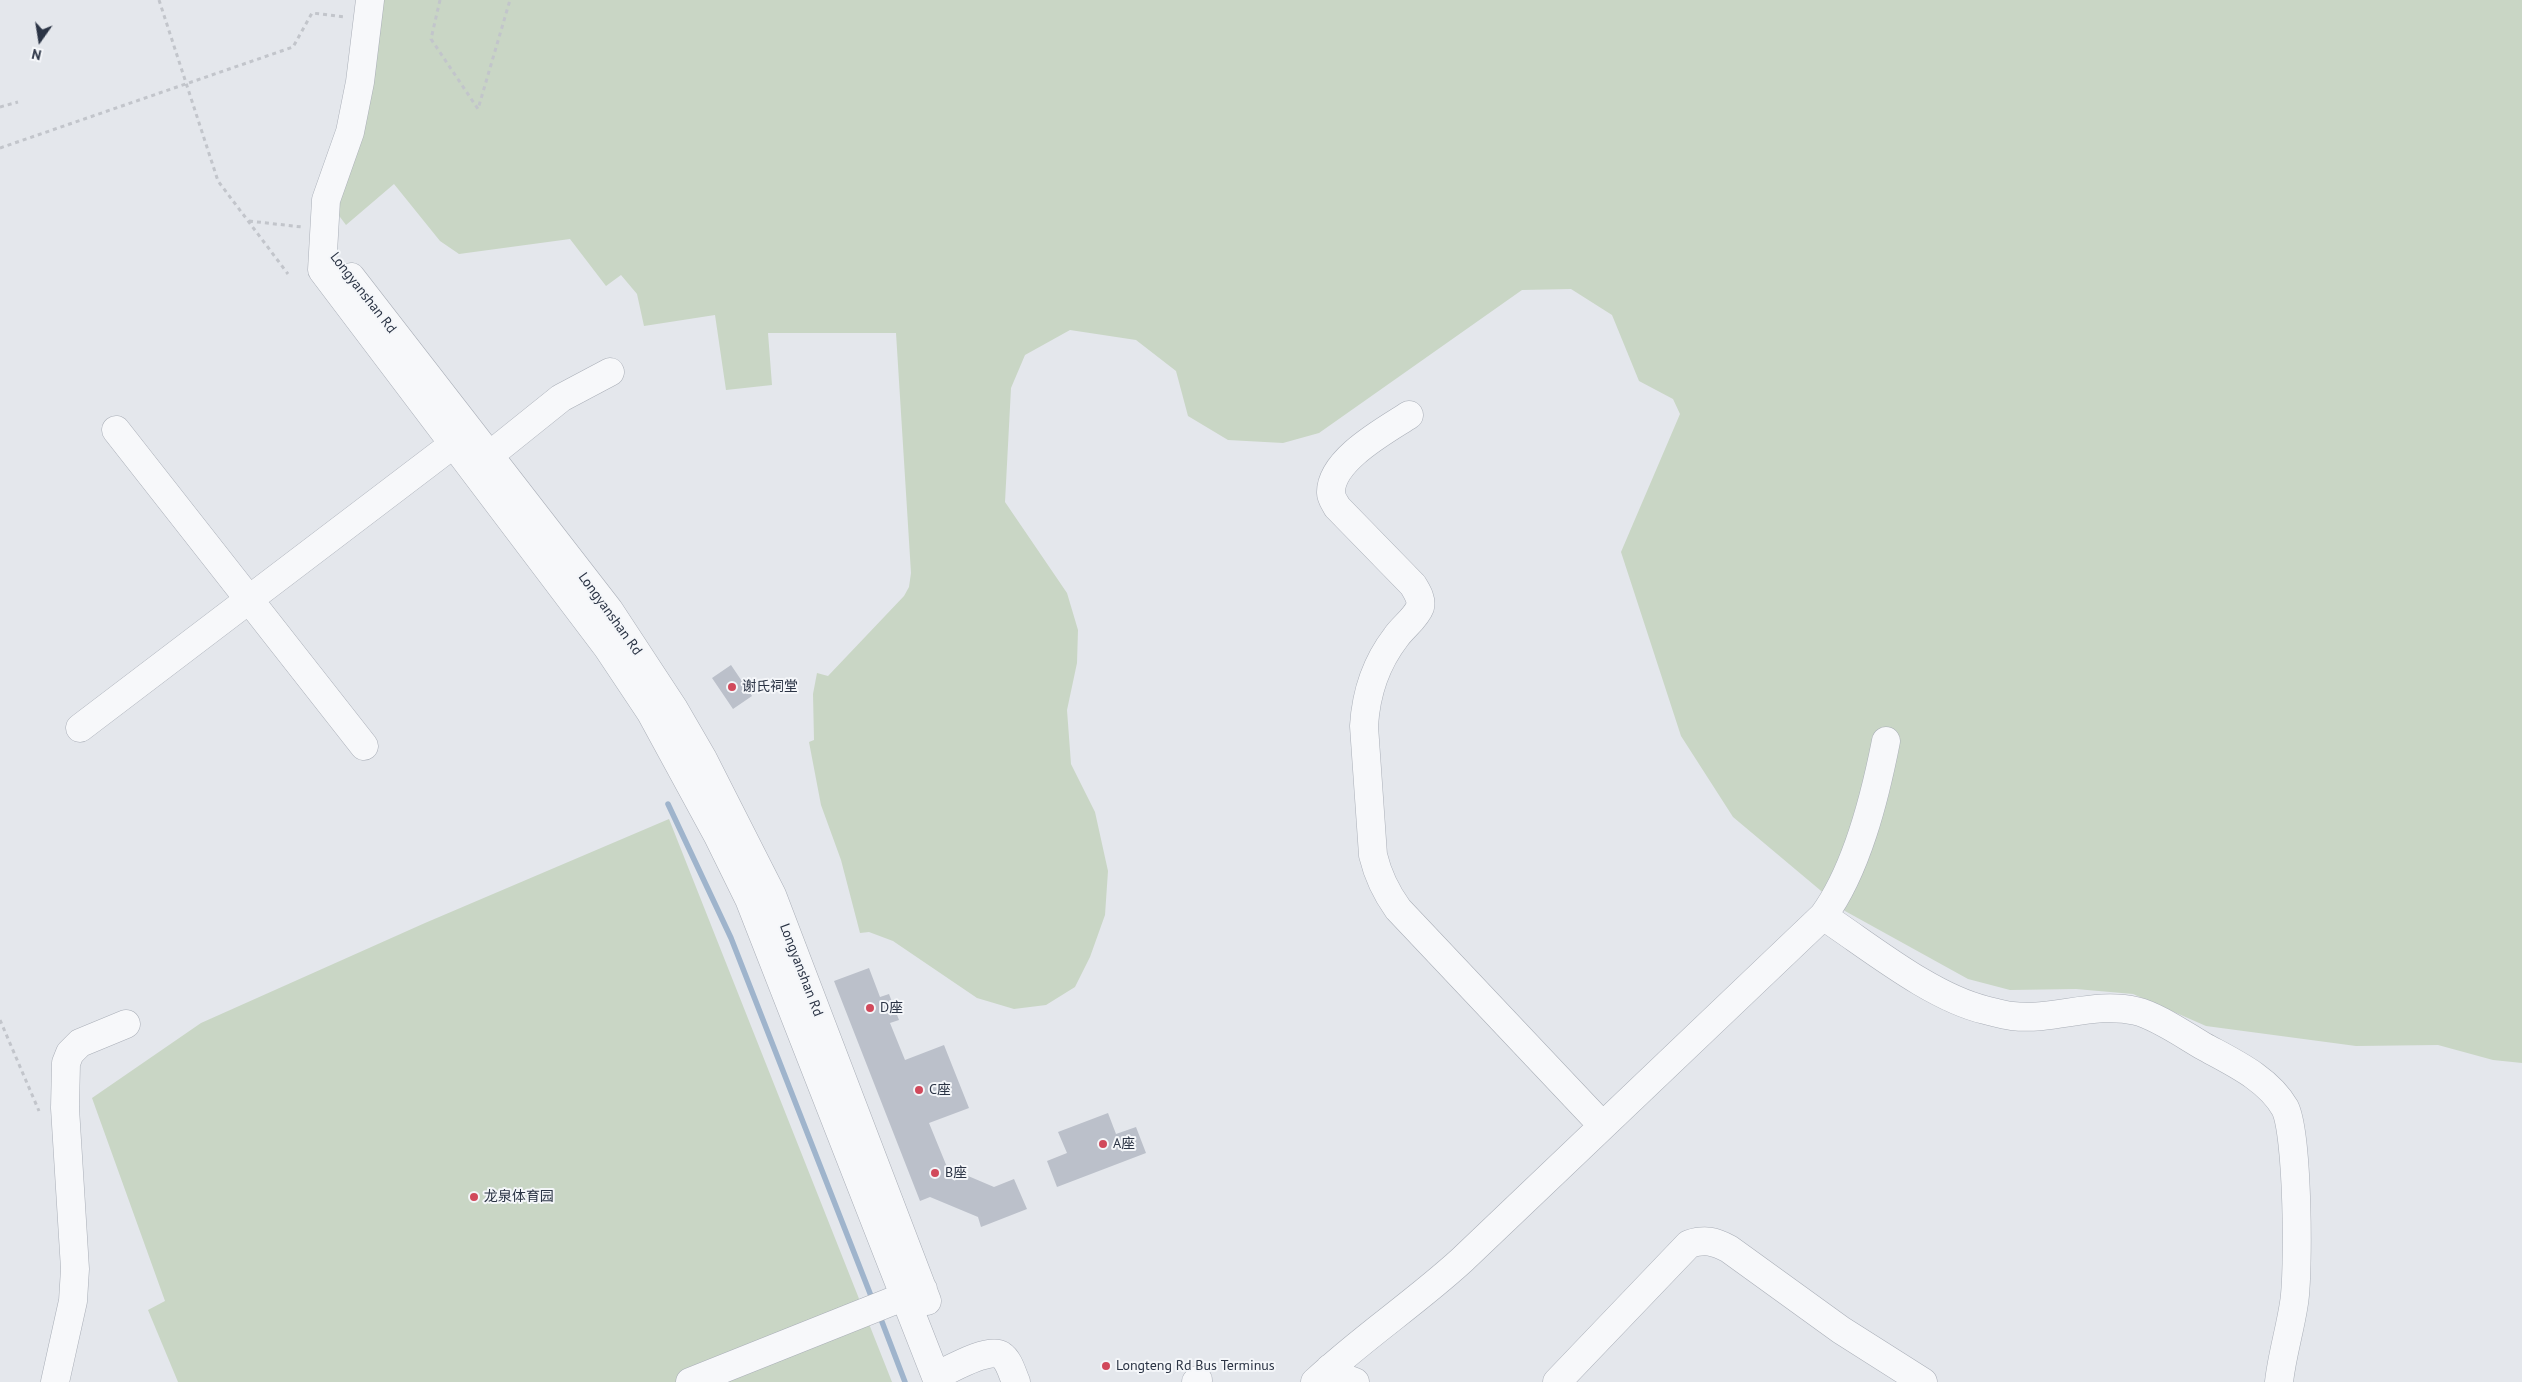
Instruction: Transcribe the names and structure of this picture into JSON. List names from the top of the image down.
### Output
{
  "streets": {
    "street": ["Longyanshan Rd"]
  },
  "places": [
    "谢氏祠堂",
    "D座",
    "C座",
    "A座",
    "B座",
    "龙泉体育园",
    "Longteng Rd Bus Terminus"
  ],
  "north": "bottom"
}
